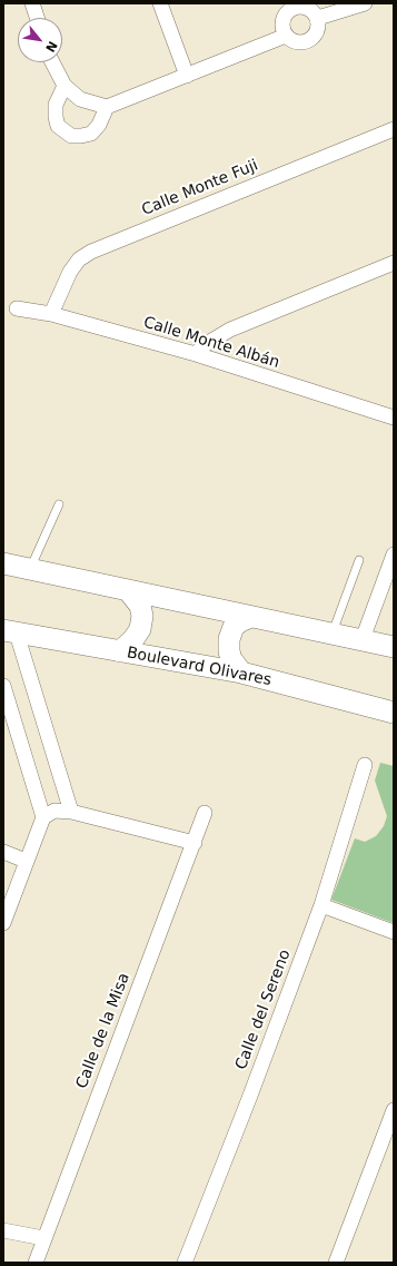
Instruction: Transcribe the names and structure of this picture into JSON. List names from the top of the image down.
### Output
{
  "streets": {
    "street": [
      "Calle Monte Fuji",
      "Calle Monte Albán",
      "Boulevard Olivares",
      "Calle del Sereno",
      "Calle de la Misa"
    ]
  },
  "crossings": [
    ["Calle Monte Fuji", "Calle Monte Albán"]
  ],
  "north": "bottom right"
}
